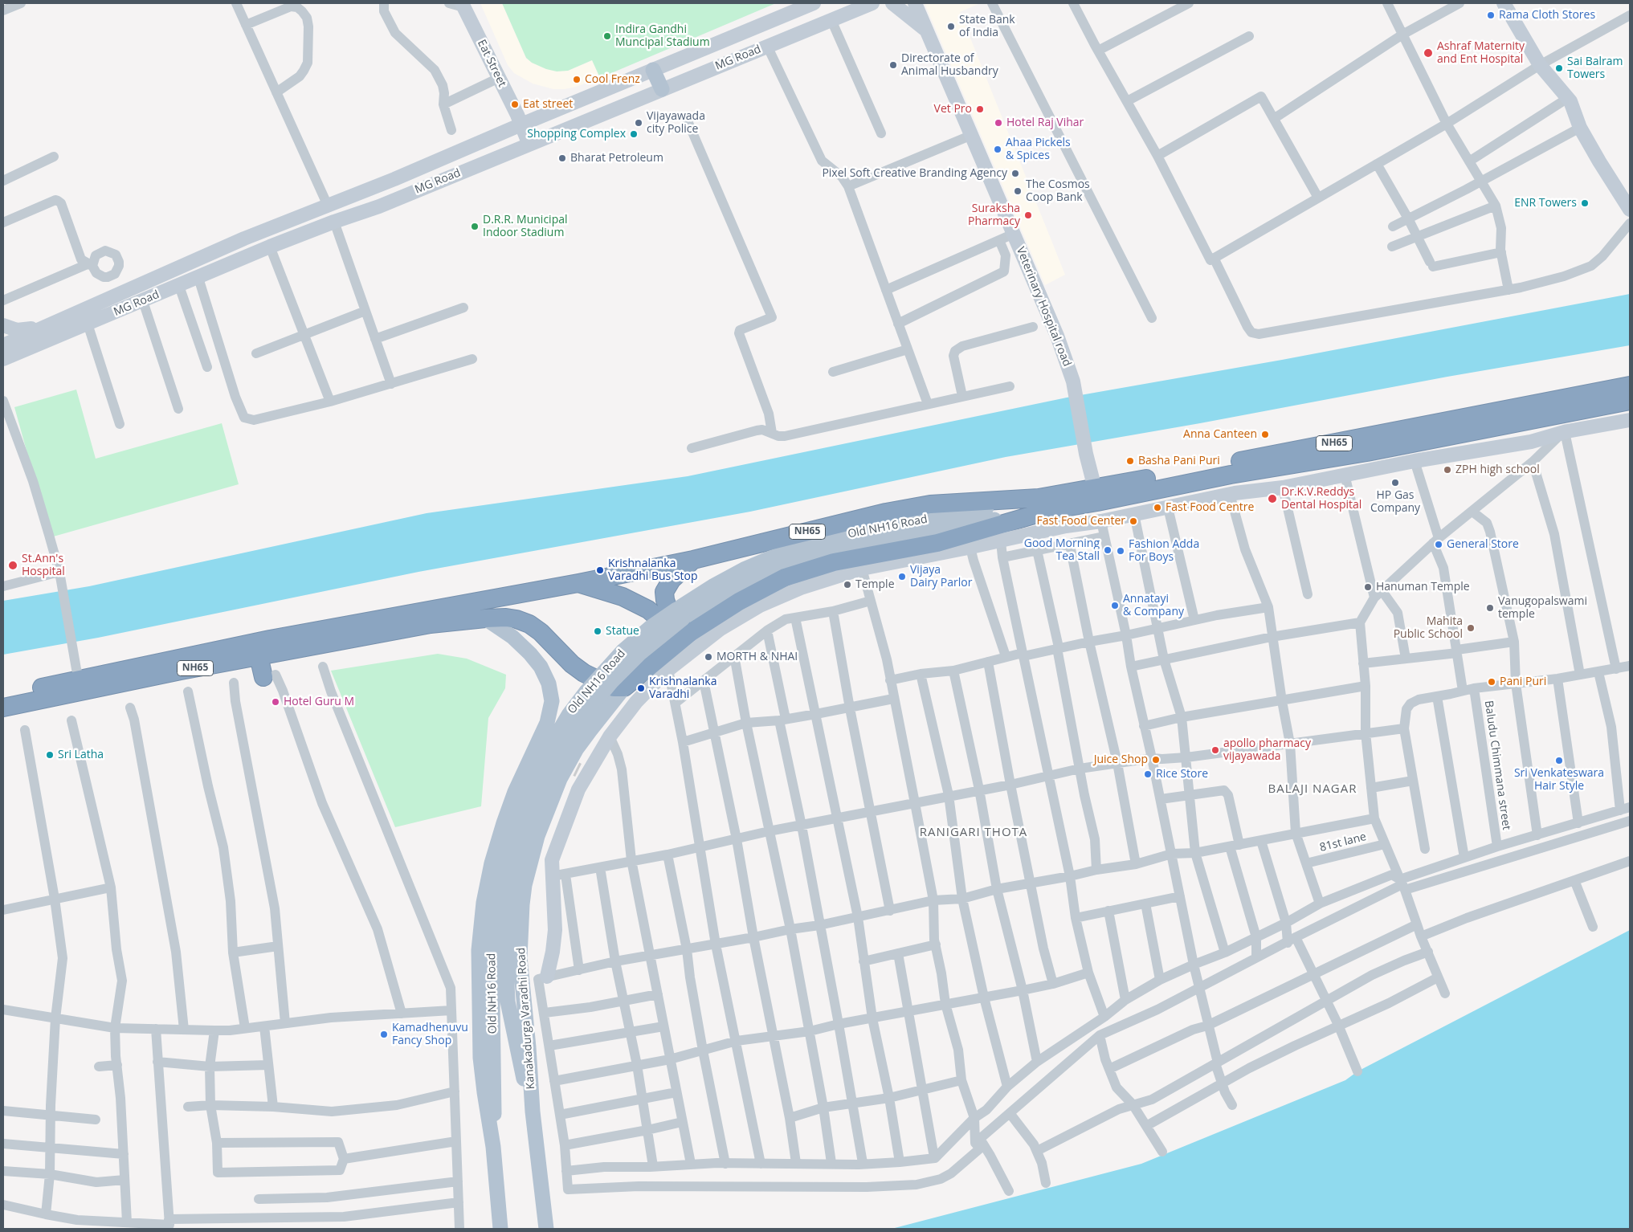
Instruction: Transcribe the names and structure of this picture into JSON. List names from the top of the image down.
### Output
{
  "streets": {
    "highway": ["NH65"],
    "main road": ["Old NH16 Road", "Kanakadurga Varadhi Road"],
    "street": [
      "MG Road",
      "Eat Street",
      "Veterinary Hospital road",
      "Baludu Chimmana street",
      "81st lane"
    ]
  },
  "crossings": [
    ["MG Road", "Eat Street"],
    ["Veterinary Hospital road", "NH65"],
    ["NH65", "Old NH16 Road"],
    ["NH65", "Kanakadurga Varadhi Road"],
    ["Old NH16 Road", "Kanakadurga Varadhi Road"]
  ],
  "districts": ["BALAJI NAGAR", "RANIGARI THOTA"],
  "places": [
    "Rama Cloth Stores",
    "State Bank of India",
    "Indira Gandhi Muncipal Stadium",
    "Ashraf Maternity and Ent Hospital",
    "Directorate of Animal Husbandry",
    "Sai Balram Towers",
    "Cool Frenz",
    "Eat street",
    "Vet Pro",
    "Vijayawada city Police",
    "Hotel Raj Vihar",
    "Shopping Complex",
    "Ahaa Pickels & Spices",
    "Bharat Petroleum",
    "Pixel Soft Creative Branding Agency",
    "The Cosmos Coop Bank",
    "ENR Towers",
    "Suraksha Pharmacy",
    "D.R.R. Municipal Indoor Stadium",
    "Anna Canteen",
    "Basha Pani Puri",
    "ZPH high school",
    "HP Gas Company",
    "Dr.K.V.Reddys Dental Hospital",
    "Fast Food Centre",
    "Fast Food Center",
    "General Store",
    "Good Morning Tea Stall",
    "Fashion Adda For Boys",
    "St.Ann's Hospital",
    "Krishnalanka Varadhi Bus Stop",
    "Vijaya Dairy Parlor",
    "Temple",
    "Hanuman Temple",
    "Annatayi & Company",
    "Vanugopalswami temple",
    "Mahita Public School",
    "Statue",
    "MORTH & NHAI",
    "Pani Puri",
    "Krishnalanka Varadhi",
    "Hotel Guru M",
    "apollo pharmacy vijayawada",
    "Sri Latha",
    "Juice Shop",
    "Sri Venkateswara Hair Style",
    "Rice Store",
    "Kamadhenuvu Fancy Shop"
  ]
}
